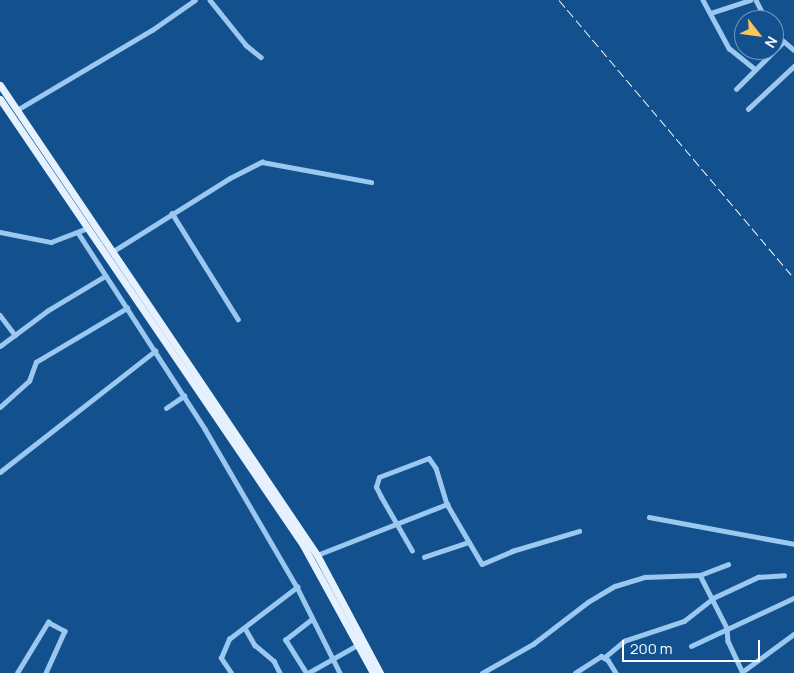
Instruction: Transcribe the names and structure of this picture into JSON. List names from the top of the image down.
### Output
{
  "scale_bar": "200 m",
  "north": "bottom right"
}
